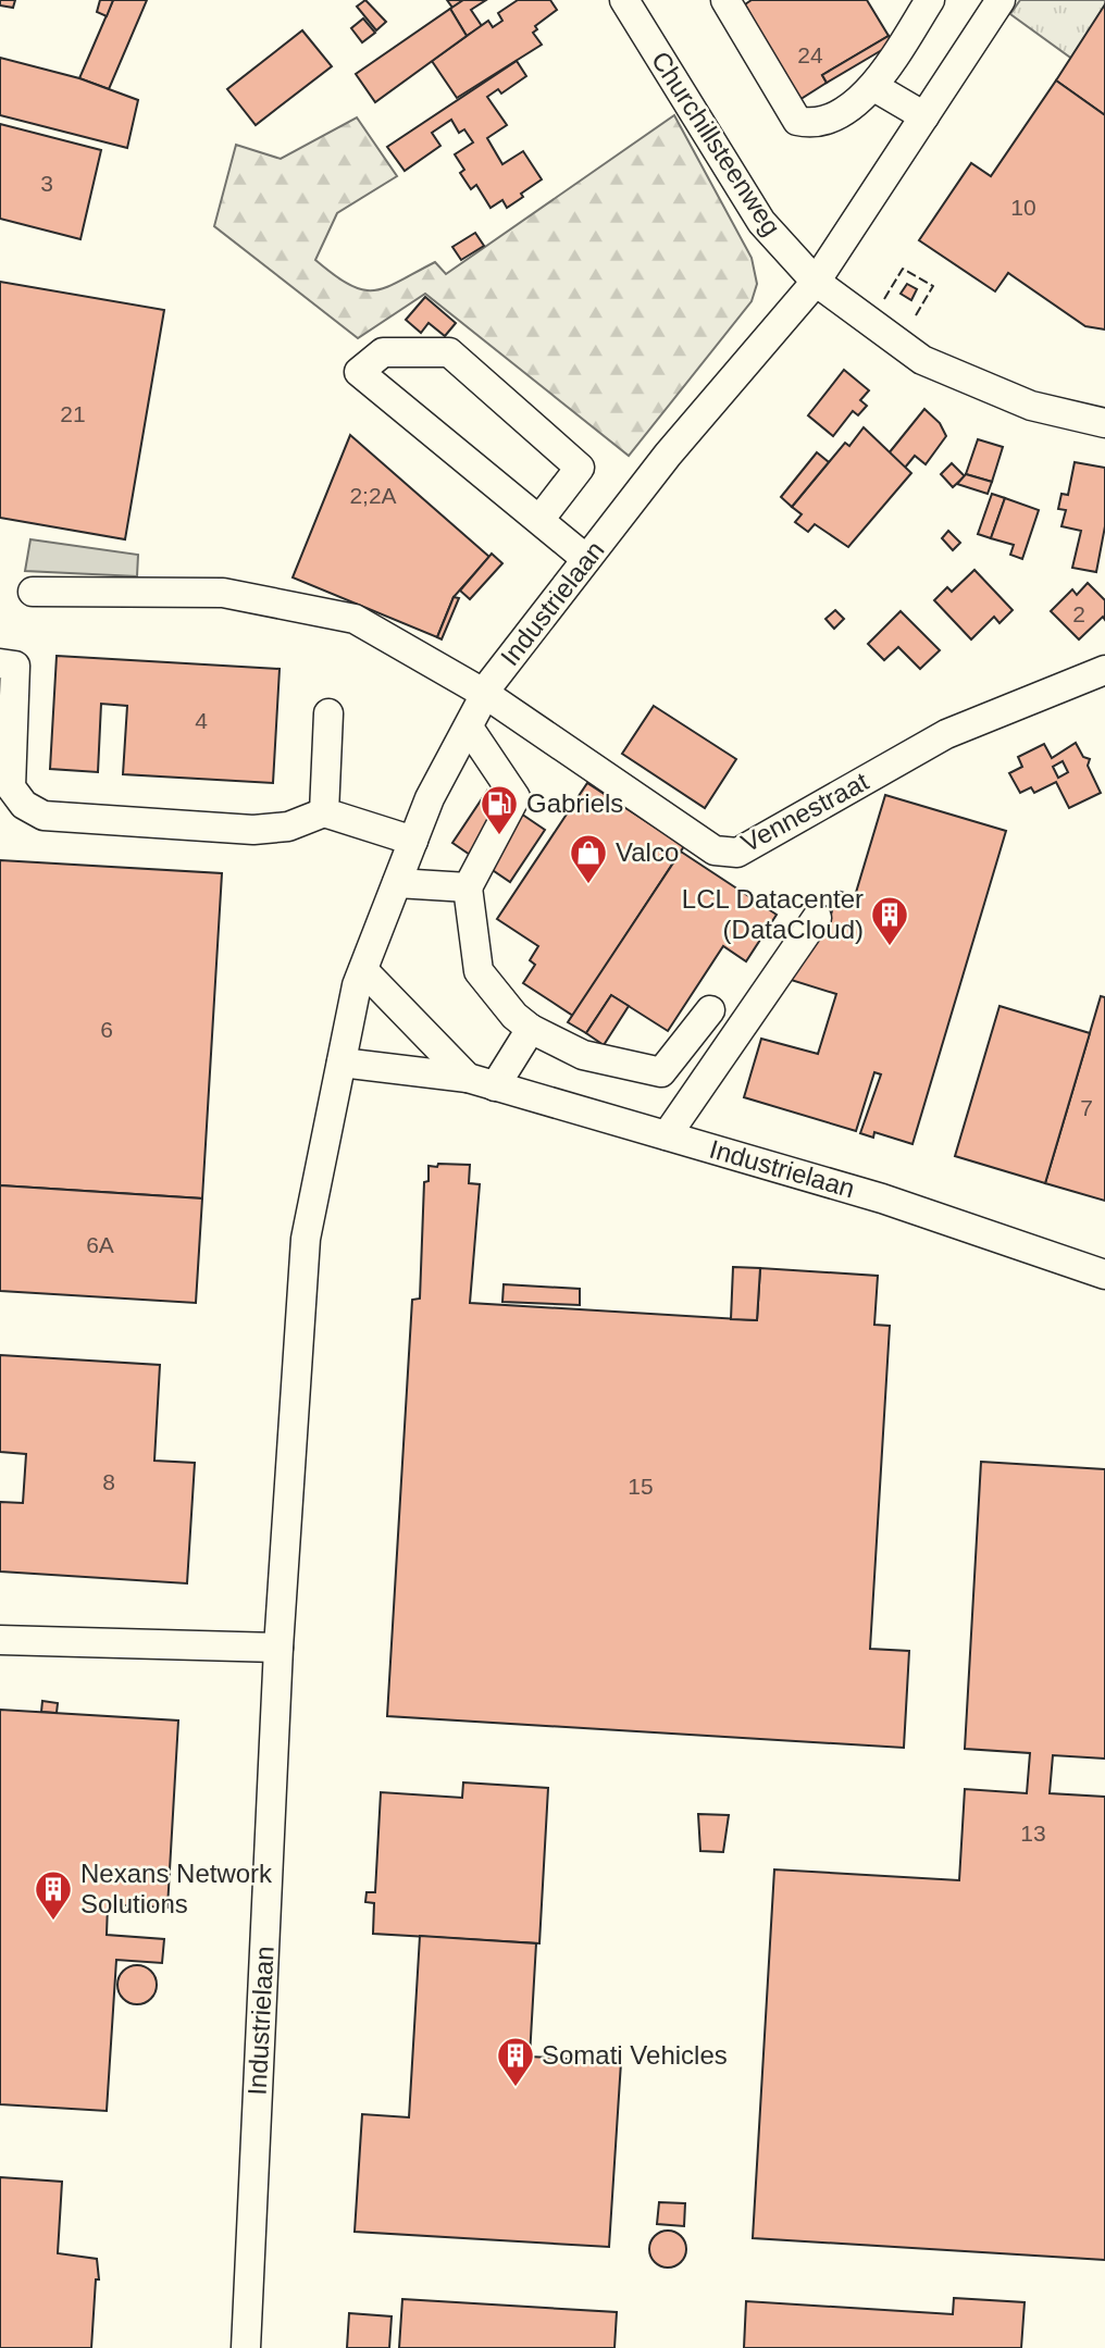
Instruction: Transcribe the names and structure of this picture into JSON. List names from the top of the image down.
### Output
{
  "streets": {
    "street": ["Churchillsteenweg", "Industrielaan", "Vennestraat"]
  },
  "crossings": [
    ["Churchillsteenweg", "Industrielaan"],
    ["Industrielaan", "Vennestraat"]
  ],
  "places": {
    "fuel station": ["Gabriels"],
    "shop": ["Valco"],
    "building": ["LCL Datacenter (DataCloud)", "Nexans Network Solutions", "Somati Vehicles"]
  },
  "house_numbers": [
    "24",
    "3",
    "10",
    "21",
    "2;2A",
    "2",
    "4",
    "6",
    "7",
    "6A",
    "8",
    "15",
    "13"
  ]
}
